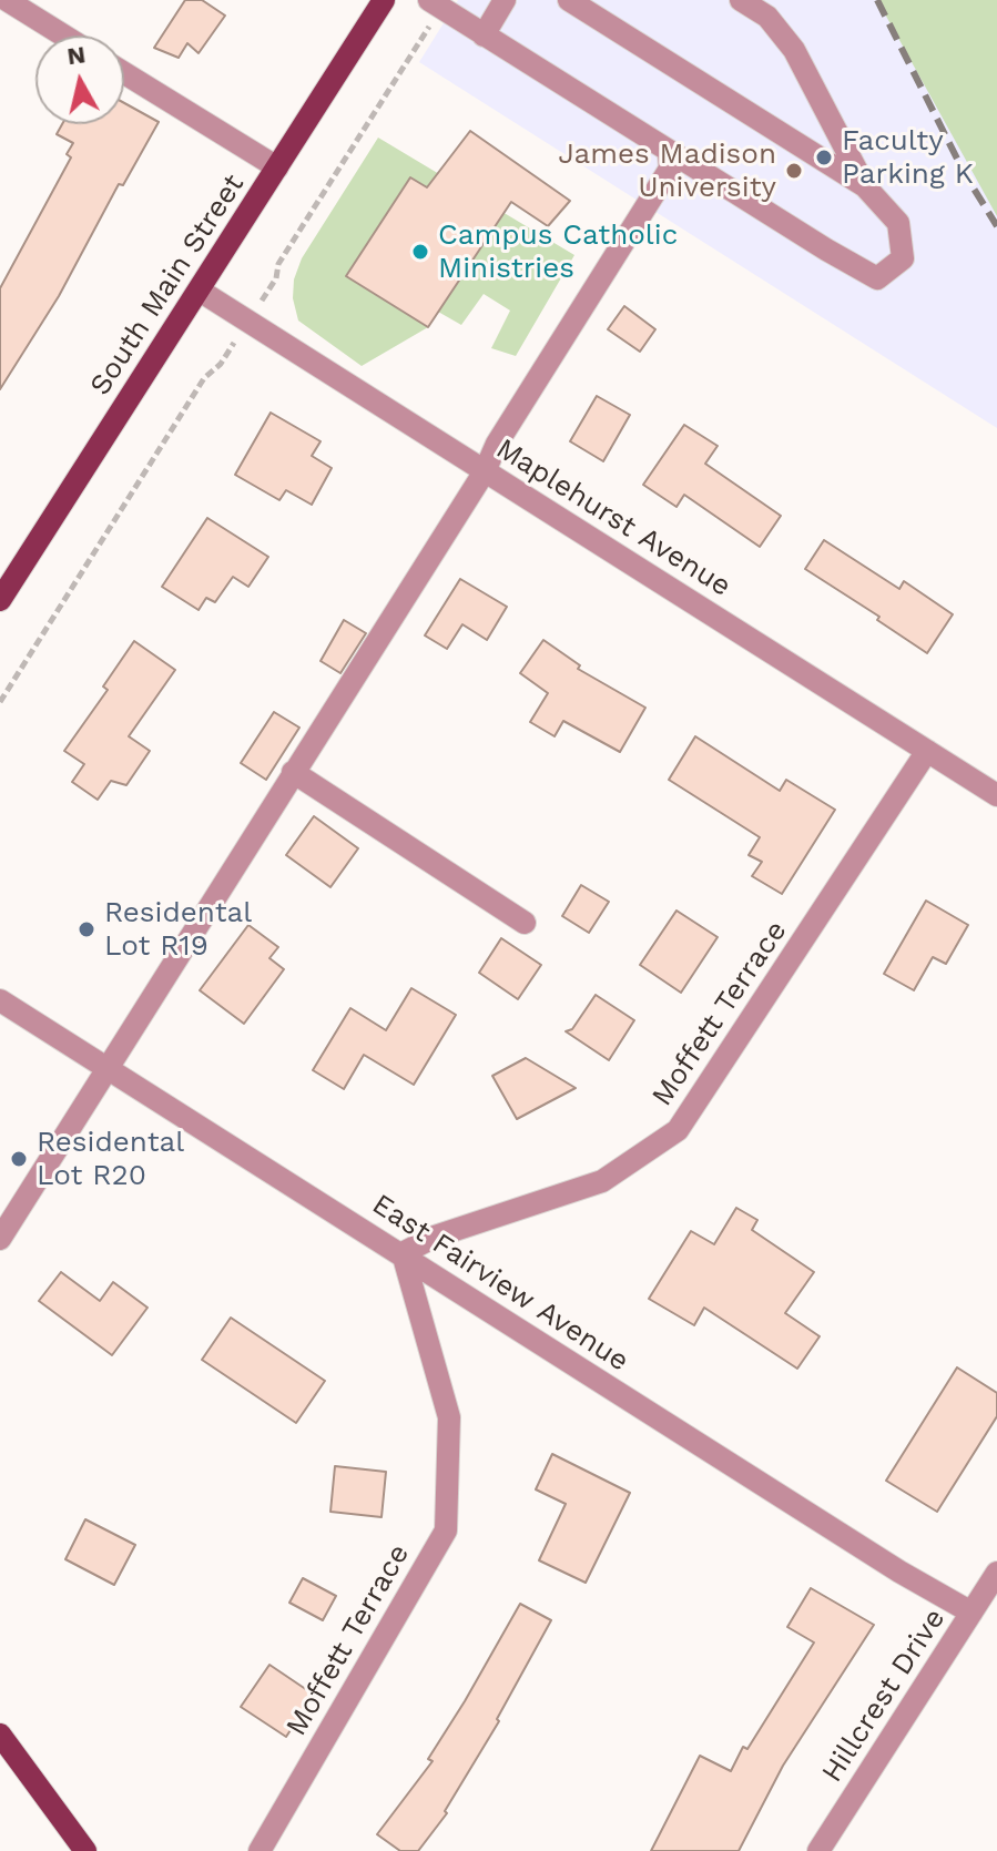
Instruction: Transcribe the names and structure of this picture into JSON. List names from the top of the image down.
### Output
{
  "streets": {
    "main road": ["South Main Street"],
    "street": [
      "Maplehurst Avenue",
      "Moffett Terrace",
      "East Fairview Avenue",
      "Hillcrest Drive"
    ]
  },
  "crossings": [
    ["South Main Street", "Maplehurst Avenue"],
    ["Maplehurst Avenue", "Moffett Terrace"],
    ["Moffett Terrace", "East Fairview Avenue"],
    ["East Fairview Avenue", "Hillcrest Drive"]
  ],
  "places": [
    "Faculty Parking K",
    "James Madison University",
    "Campus Catholic Ministries",
    "Residental Lot R19",
    "Residental Lot R20"
  ],
  "north": "top"
}
